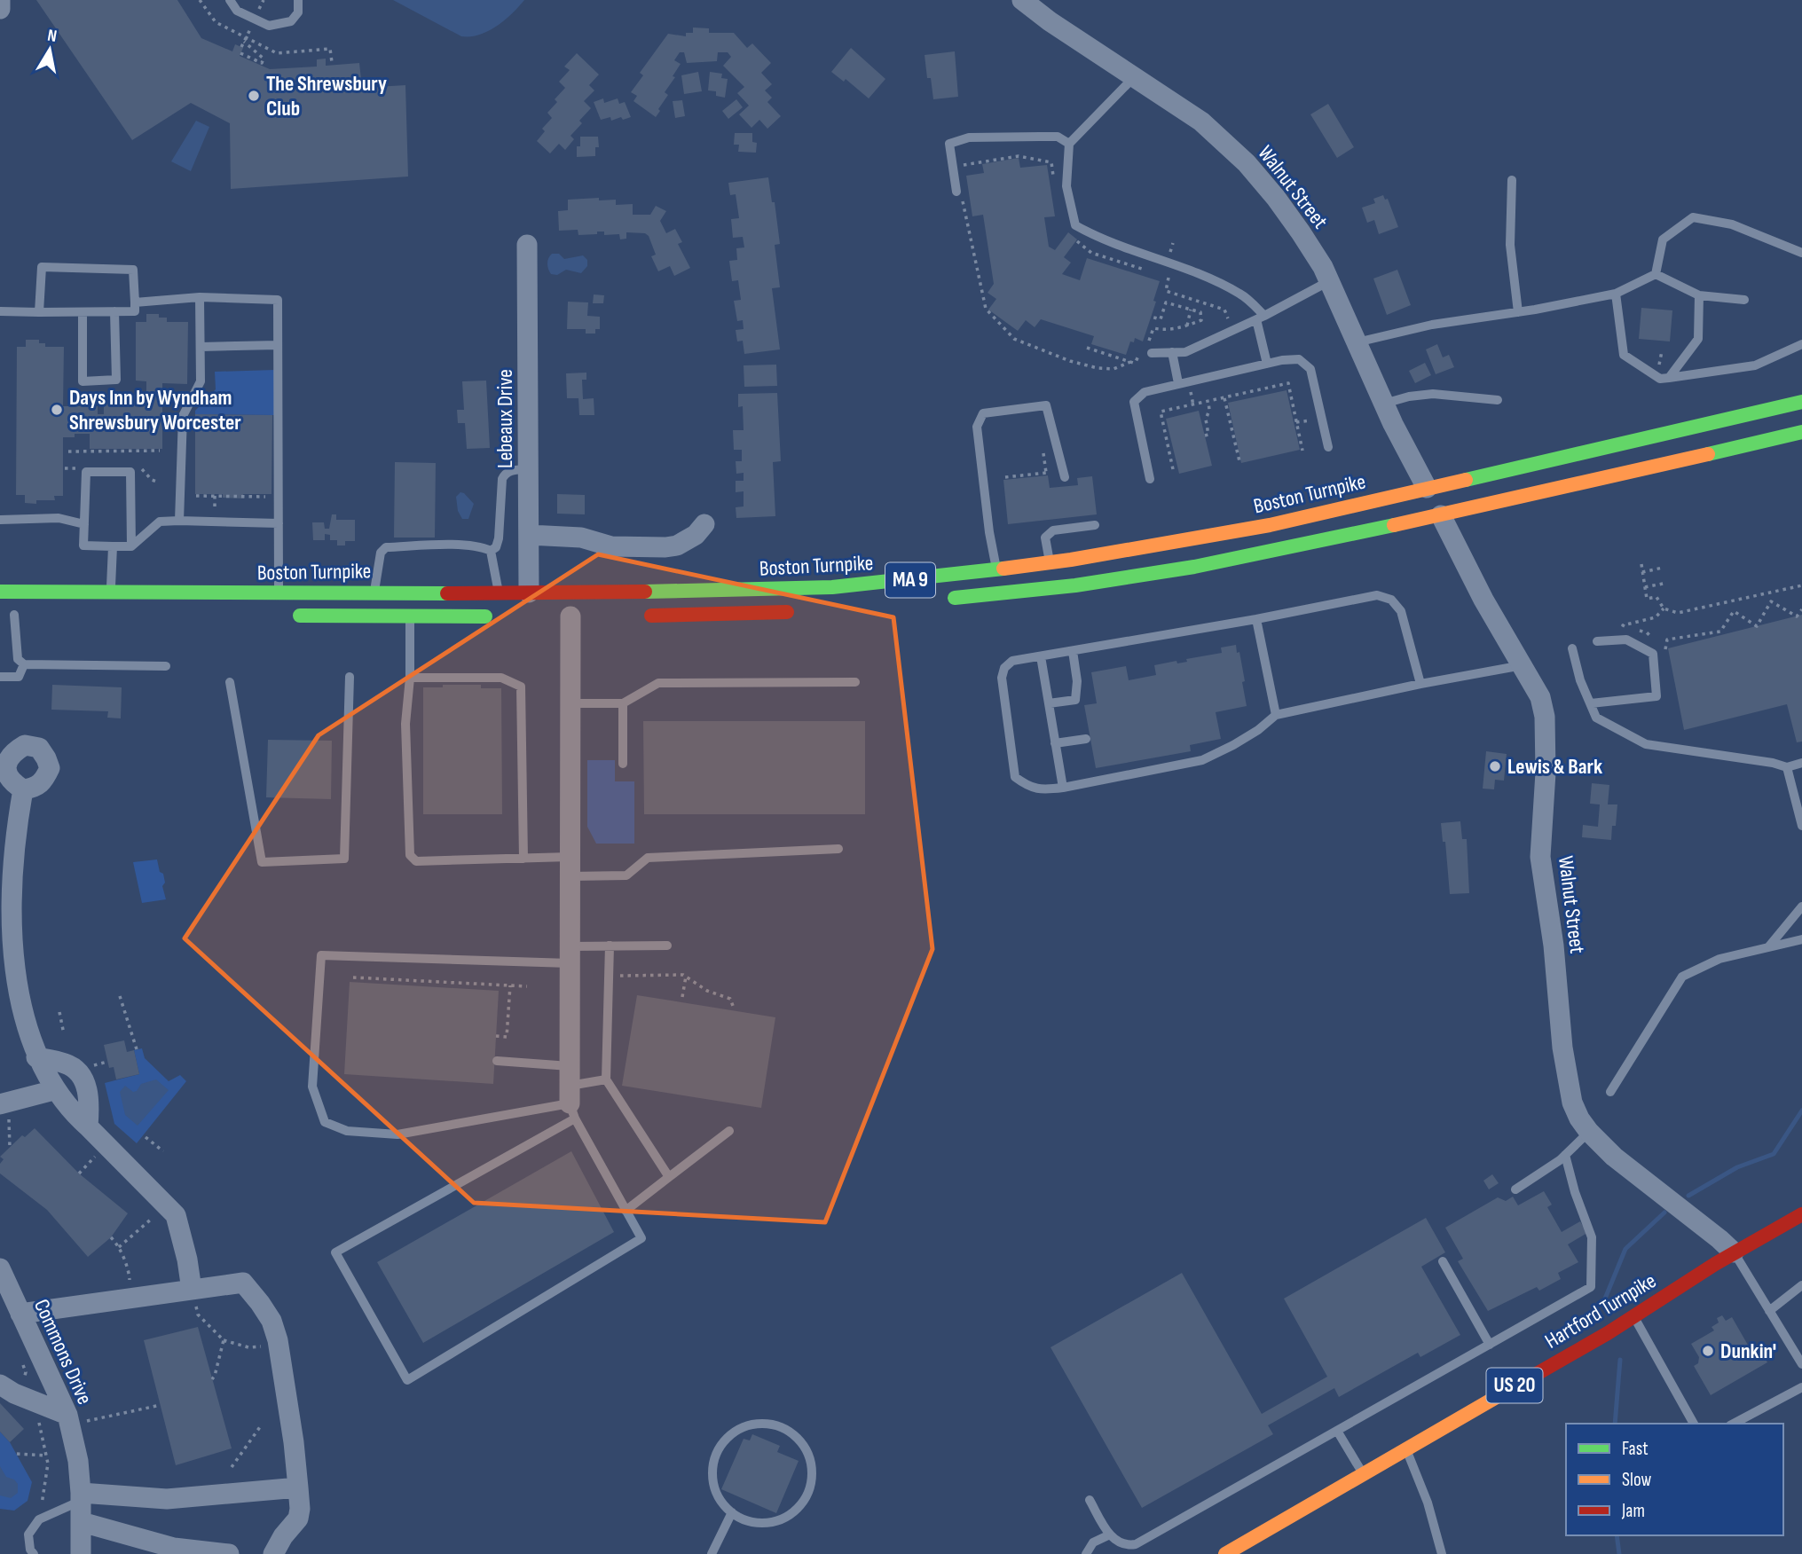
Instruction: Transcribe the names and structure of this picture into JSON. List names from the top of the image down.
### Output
{
  "streets": {
    "main road": [
      "Boston Turnpike",
      "MA 9",
      "Hartford Turnpike",
      "US 20"
    ],
    "street": ["Walnut Street", "Lebeaux Drive", "Commons Drive"]
  },
  "crossings": [
    ["Walnut Street", "Boston Turnpike"],
    ["Walnut Street", "MA 9"],
    ["Walnut Street", "Hartford Turnpike"],
    ["Lebeaux Drive", "Boston Turnpike"]
  ],
  "places": [
    "The Shrewsbury Club",
    "Days Inn by Wyndham Shrewsbury Worcester",
    "Lewis & Bark",
    "Dunkin'"
  ],
  "legend": ["Fast", "Slow", "Jam"],
  "north": "top"
}
